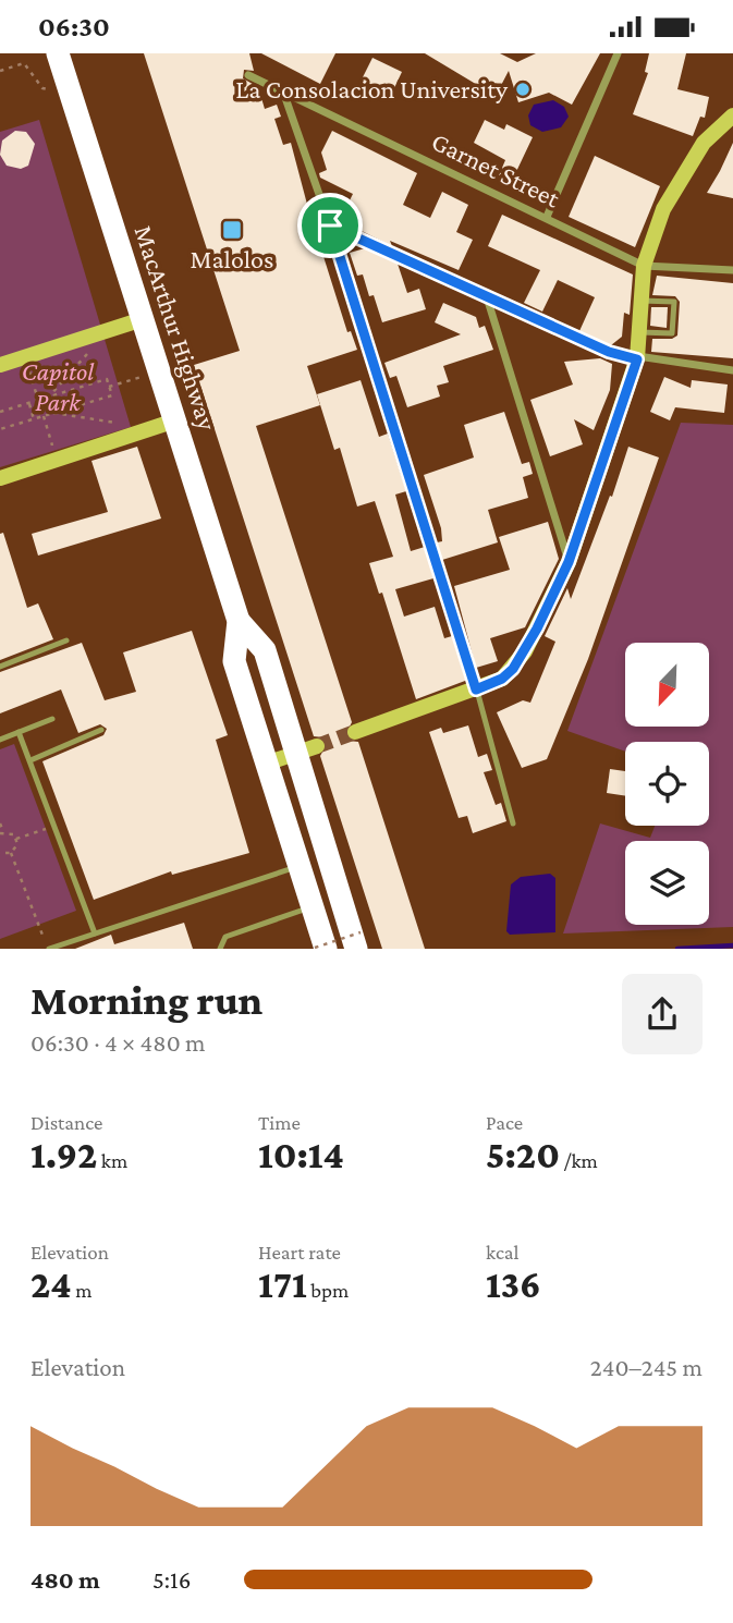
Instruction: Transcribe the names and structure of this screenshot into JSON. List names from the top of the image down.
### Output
{
  "streets": {
    "highway": ["MacArthur Highway"],
    "street": ["Garnet Street"]
  },
  "parks": ["Capitol Park"],
  "places": {
    "other": ["La Consolacion University"],
    "transit": ["Malolos"]
  },
  "north": "bottom left",
  "page": {
    "status": "06:30",
    "heading": ["Morning run", "06:30 · 4 × 480 m"],
    "stats": [
      ["Distance", "1.92 km"],
      ["Time", "10:14"],
      ["Pace", "5:20 /km"],
      ["Elevation", "24 m"],
      ["Heart rate", "171 bpm"],
      ["kcal", "136"]
    ],
    "chart": ["Elevation", "240–245 m"],
    "list": [
      {
        "name": "480 m",
        "note": "5:16"
      }
    ]
  }
}
